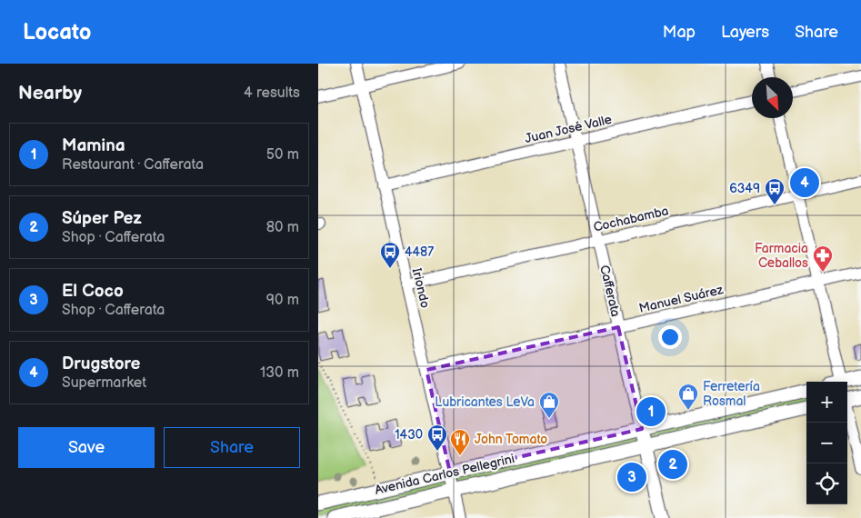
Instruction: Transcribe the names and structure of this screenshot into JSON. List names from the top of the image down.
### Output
{
  "streets": {
    "main road": ["Cafferata", "Avenida Carlos Pellegrini"],
    "street": [
      "Juan José Valle",
      "Cochabamba",
      "Iriondo",
      "Manuel Suárez"
    ]
  },
  "crossings": [
    ["Juan José Valle", "Iriondo"],
    ["Juan José Valle", "Cafferata"],
    ["Cochabamba", "Iriondo"],
    ["Cochabamba", "Cafferata"],
    ["Iriondo", "Manuel Suárez"],
    ["Iriondo", "Avenida Carlos Pellegrini"],
    ["Cafferata", "Manuel Suárez"],
    ["Cafferata", "Avenida Carlos Pellegrini"]
  ],
  "places": {
    "bus stop": ["6349", "4487", "1430"],
    "pharmacy": ["Farmacia Ceballos"],
    "shop": ["Ferretería Rosmal", "Lubricantes LeVa"],
    "restaurant": ["John Tomato"]
  },
  "north": "bottom right",
  "page": {
    "header": "Locato",
    "nav": ["Map", "Layers", "Share"],
    "heading": ["Nearby", "4 results"],
    "list": [
      {
        "mark": "1",
        "name": "Mamina",
        "note": "Restaurant · Cafferata",
        "value": "50 m"
      },
      {
        "mark": "2",
        "name": "Súper Pez",
        "note": "Shop · Cafferata",
        "value": "80 m"
      },
      {
        "mark": "3",
        "name": "El Coco",
        "note": "Shop · Cafferata",
        "value": "90 m"
      },
      {
        "mark": "4",
        "name": "Drugstore",
        "note": "Supermarket",
        "value": "130 m"
      }
    ],
    "pins": [
      "4",
      "1",
      "2",
      "3"
    ],
    "map_buttons": ["+", "−"],
    "buttons": ["Save", "Share"]
  }
}
